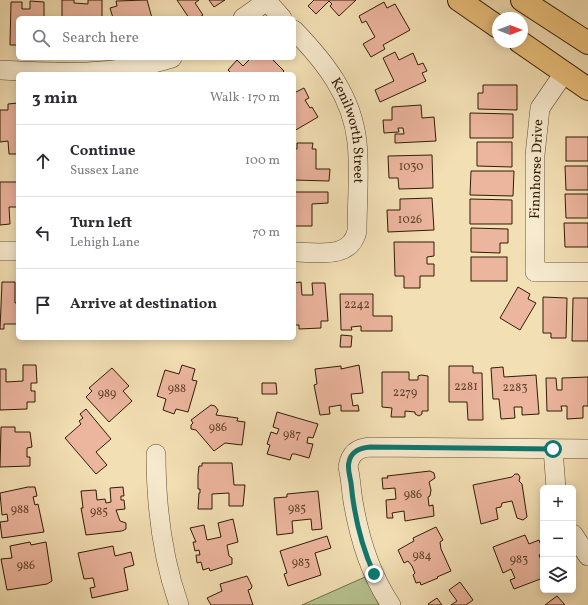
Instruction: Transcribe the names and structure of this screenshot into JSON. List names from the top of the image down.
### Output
{
  "streets": {
    "street": ["Kenilworth Street", "Finnhorse Drive"]
  },
  "house_numbers": [
    "1030",
    "1026",
    "2242",
    "2281",
    "2283",
    "988",
    "2279",
    "989",
    "986",
    "987",
    "986",
    "985",
    "988",
    "985",
    "984",
    "983",
    "983",
    "986"
  ],
  "north": "right",
  "page": {
    "search": "Search here",
    "heading": ["3 min", "Walk · 170 m"],
    "list": [
      ["Continue", "Sussex Lane", "100 m"],
      ["Turn left", "Lehigh Lane", "70 m"],
      "Arrive at destination"
    ],
    "map_buttons": ["+", "−"]
  }
}
